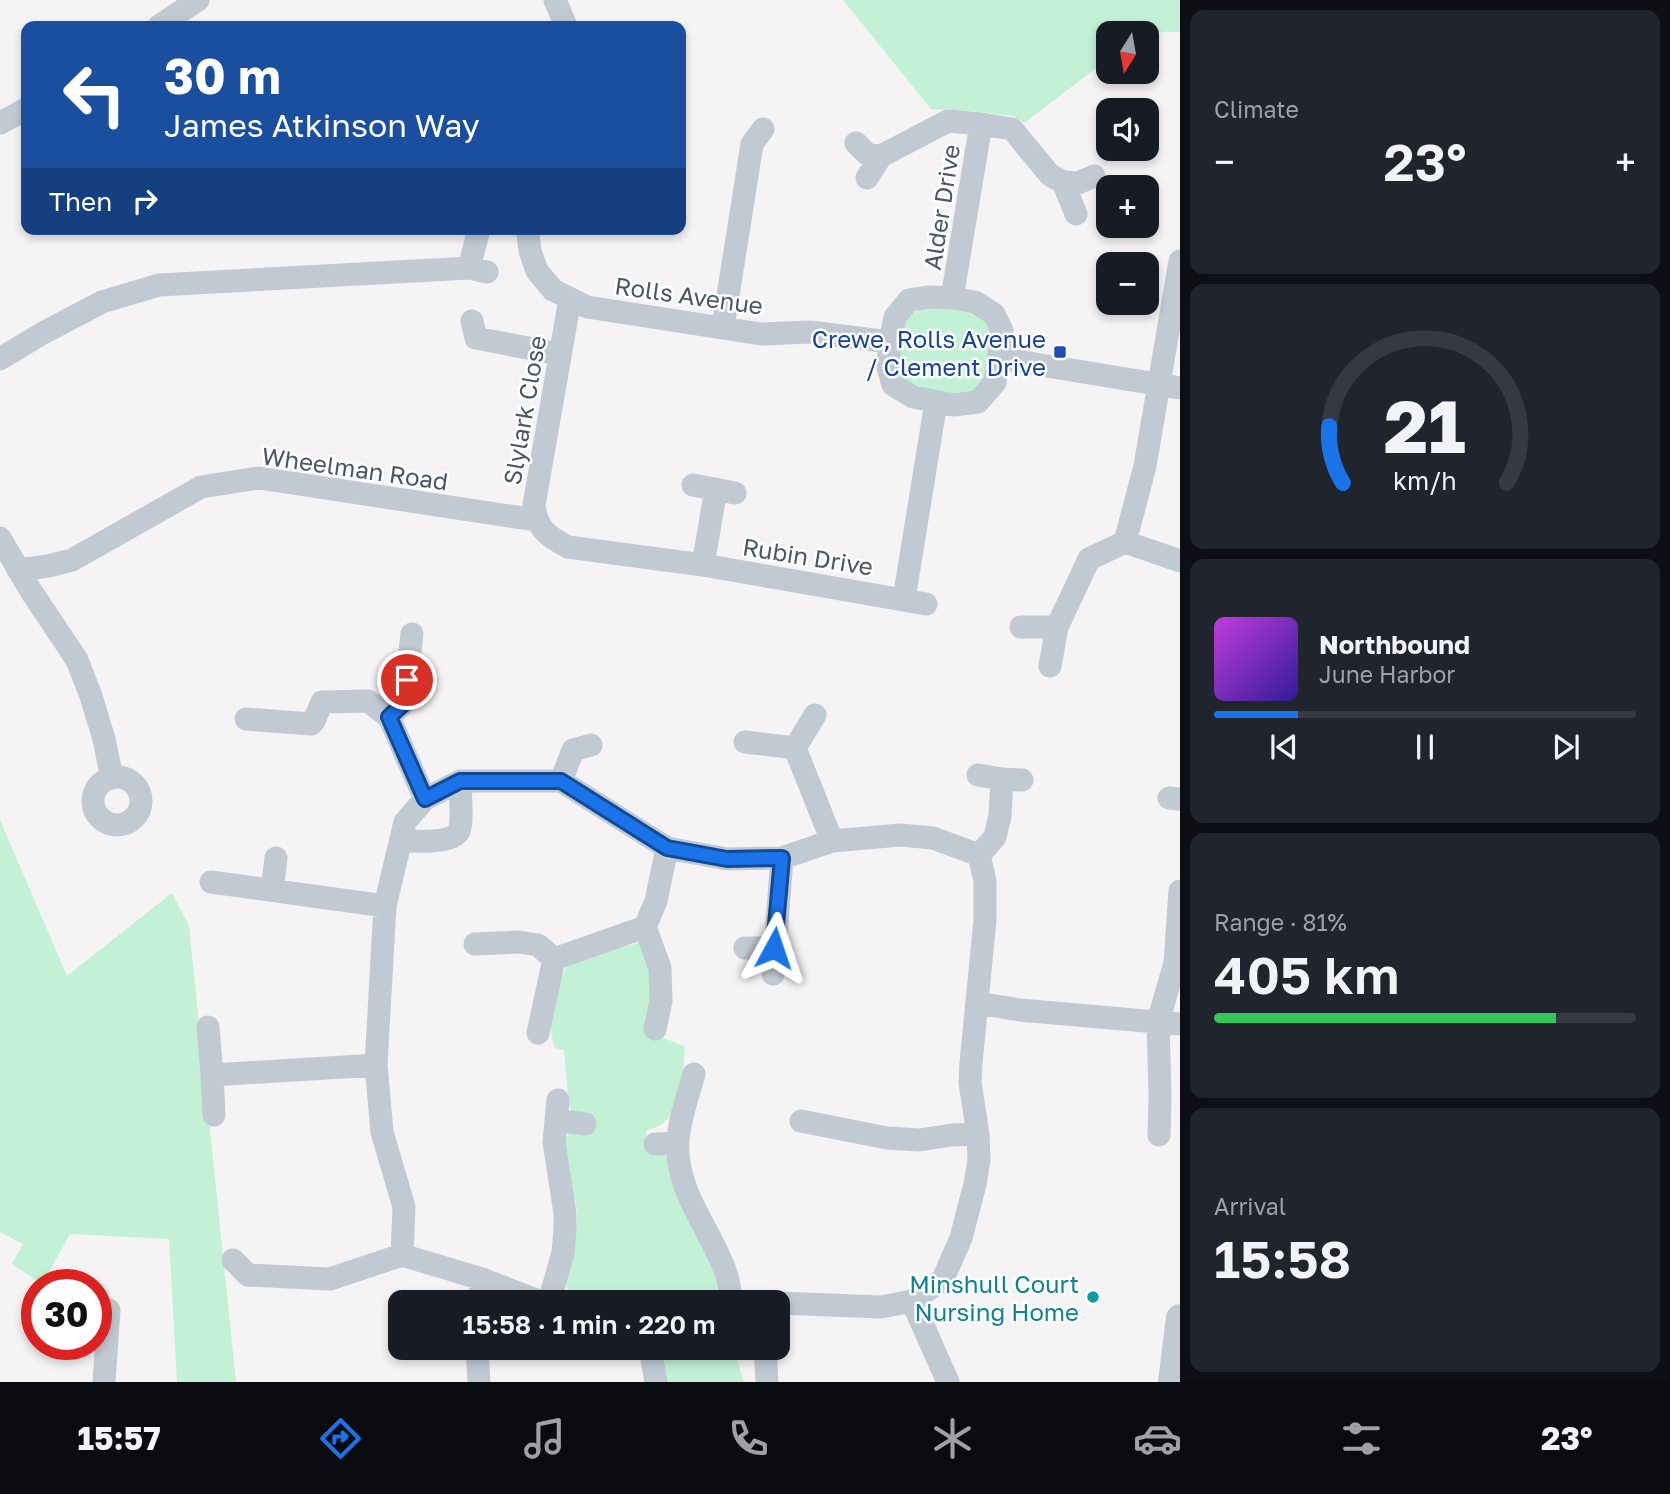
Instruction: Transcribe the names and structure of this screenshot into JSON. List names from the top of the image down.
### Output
{
  "streets": {
    "street": [
      "Alder Drive",
      "Rolls Avenue",
      "Slylark Close",
      "Wheelman Road",
      "Rubin Drive"
    ]
  },
  "crossings": [
    ["Alder Drive", "Rolls Avenue"],
    ["Alder Drive", "Rubin Drive"],
    ["Rolls Avenue", "Slylark Close"],
    ["Rolls Avenue", "Rubin Drive"],
    ["Slylark Close", "Wheelman Road"],
    ["Slylark Close", "Rubin Drive"]
  ],
  "places": {
    "transit": ["Crewe, Rolls Avenue / Clement Drive"],
    "other": ["Minshull Court Nursing Home"]
  },
  "north": "bottom",
  "page": {
    "tile": [
      "Climate",
      ["Range · 81%", "405 km"],
      ["Arrival", "15:58"]
    ],
    "map_buttons": ["+", "−"],
    "turn": ["30 m", "James Atkinson Way"],
    "heat": ["−", "23°", "+"],
    "then": "Then",
    "song": ["Northbound", "June Harbor"],
    "limit": "30",
    "trip": "15:58 · 1 min · 220 m",
    "tabs": ["15:57", "23°"],
    "gauge": ["21", "km/h"]
  }
}
